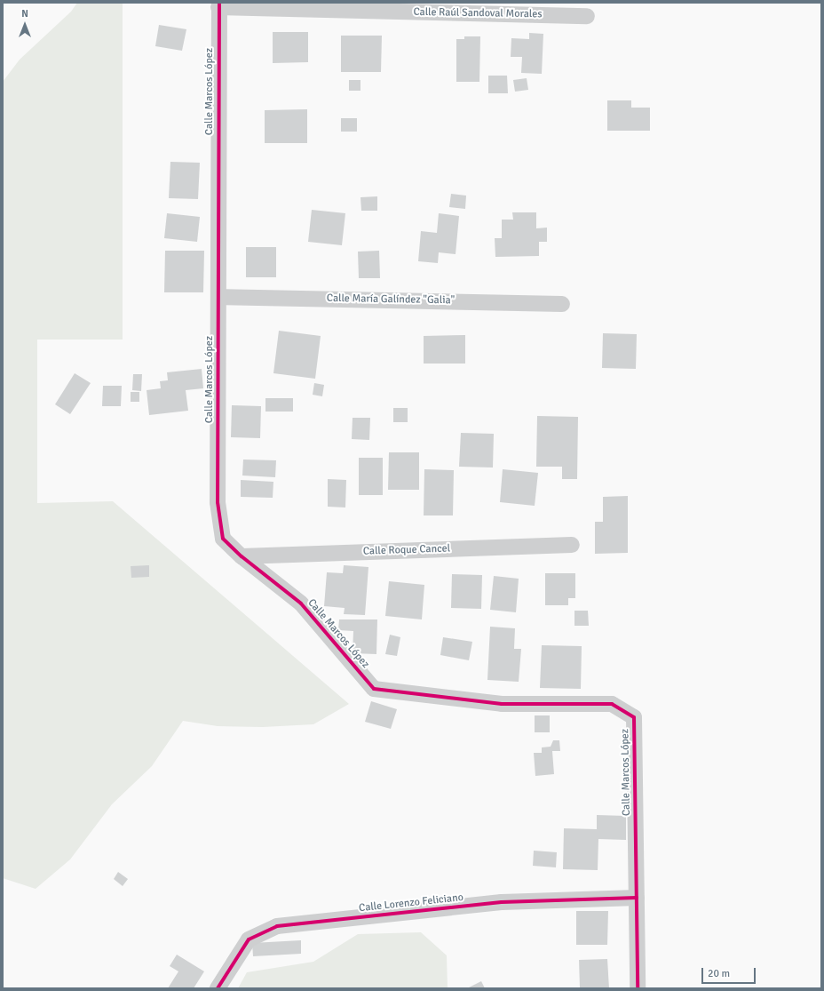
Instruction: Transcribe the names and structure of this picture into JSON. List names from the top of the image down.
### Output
{
  "streets": {
    "street": [
      "Calle Raúl Sandoval Morales",
      "Calle Marcos López",
      "Calle María Galíndez \"Galia\"",
      "Calle Roque Cancel",
      "Calle Lorenzo Feliciano"
    ]
  },
  "crossings": [
    ["Calle Raúl Sandoval Morales", "Calle Marcos López"],
    ["Calle Marcos López", "Calle María Galíndez \"Galia\""],
    ["Calle Marcos López", "Calle Roque Cancel"],
    ["Calle Marcos López", "Calle Lorenzo Feliciano"]
  ],
  "scale_bar": "20 m",
  "north": "top"
}
